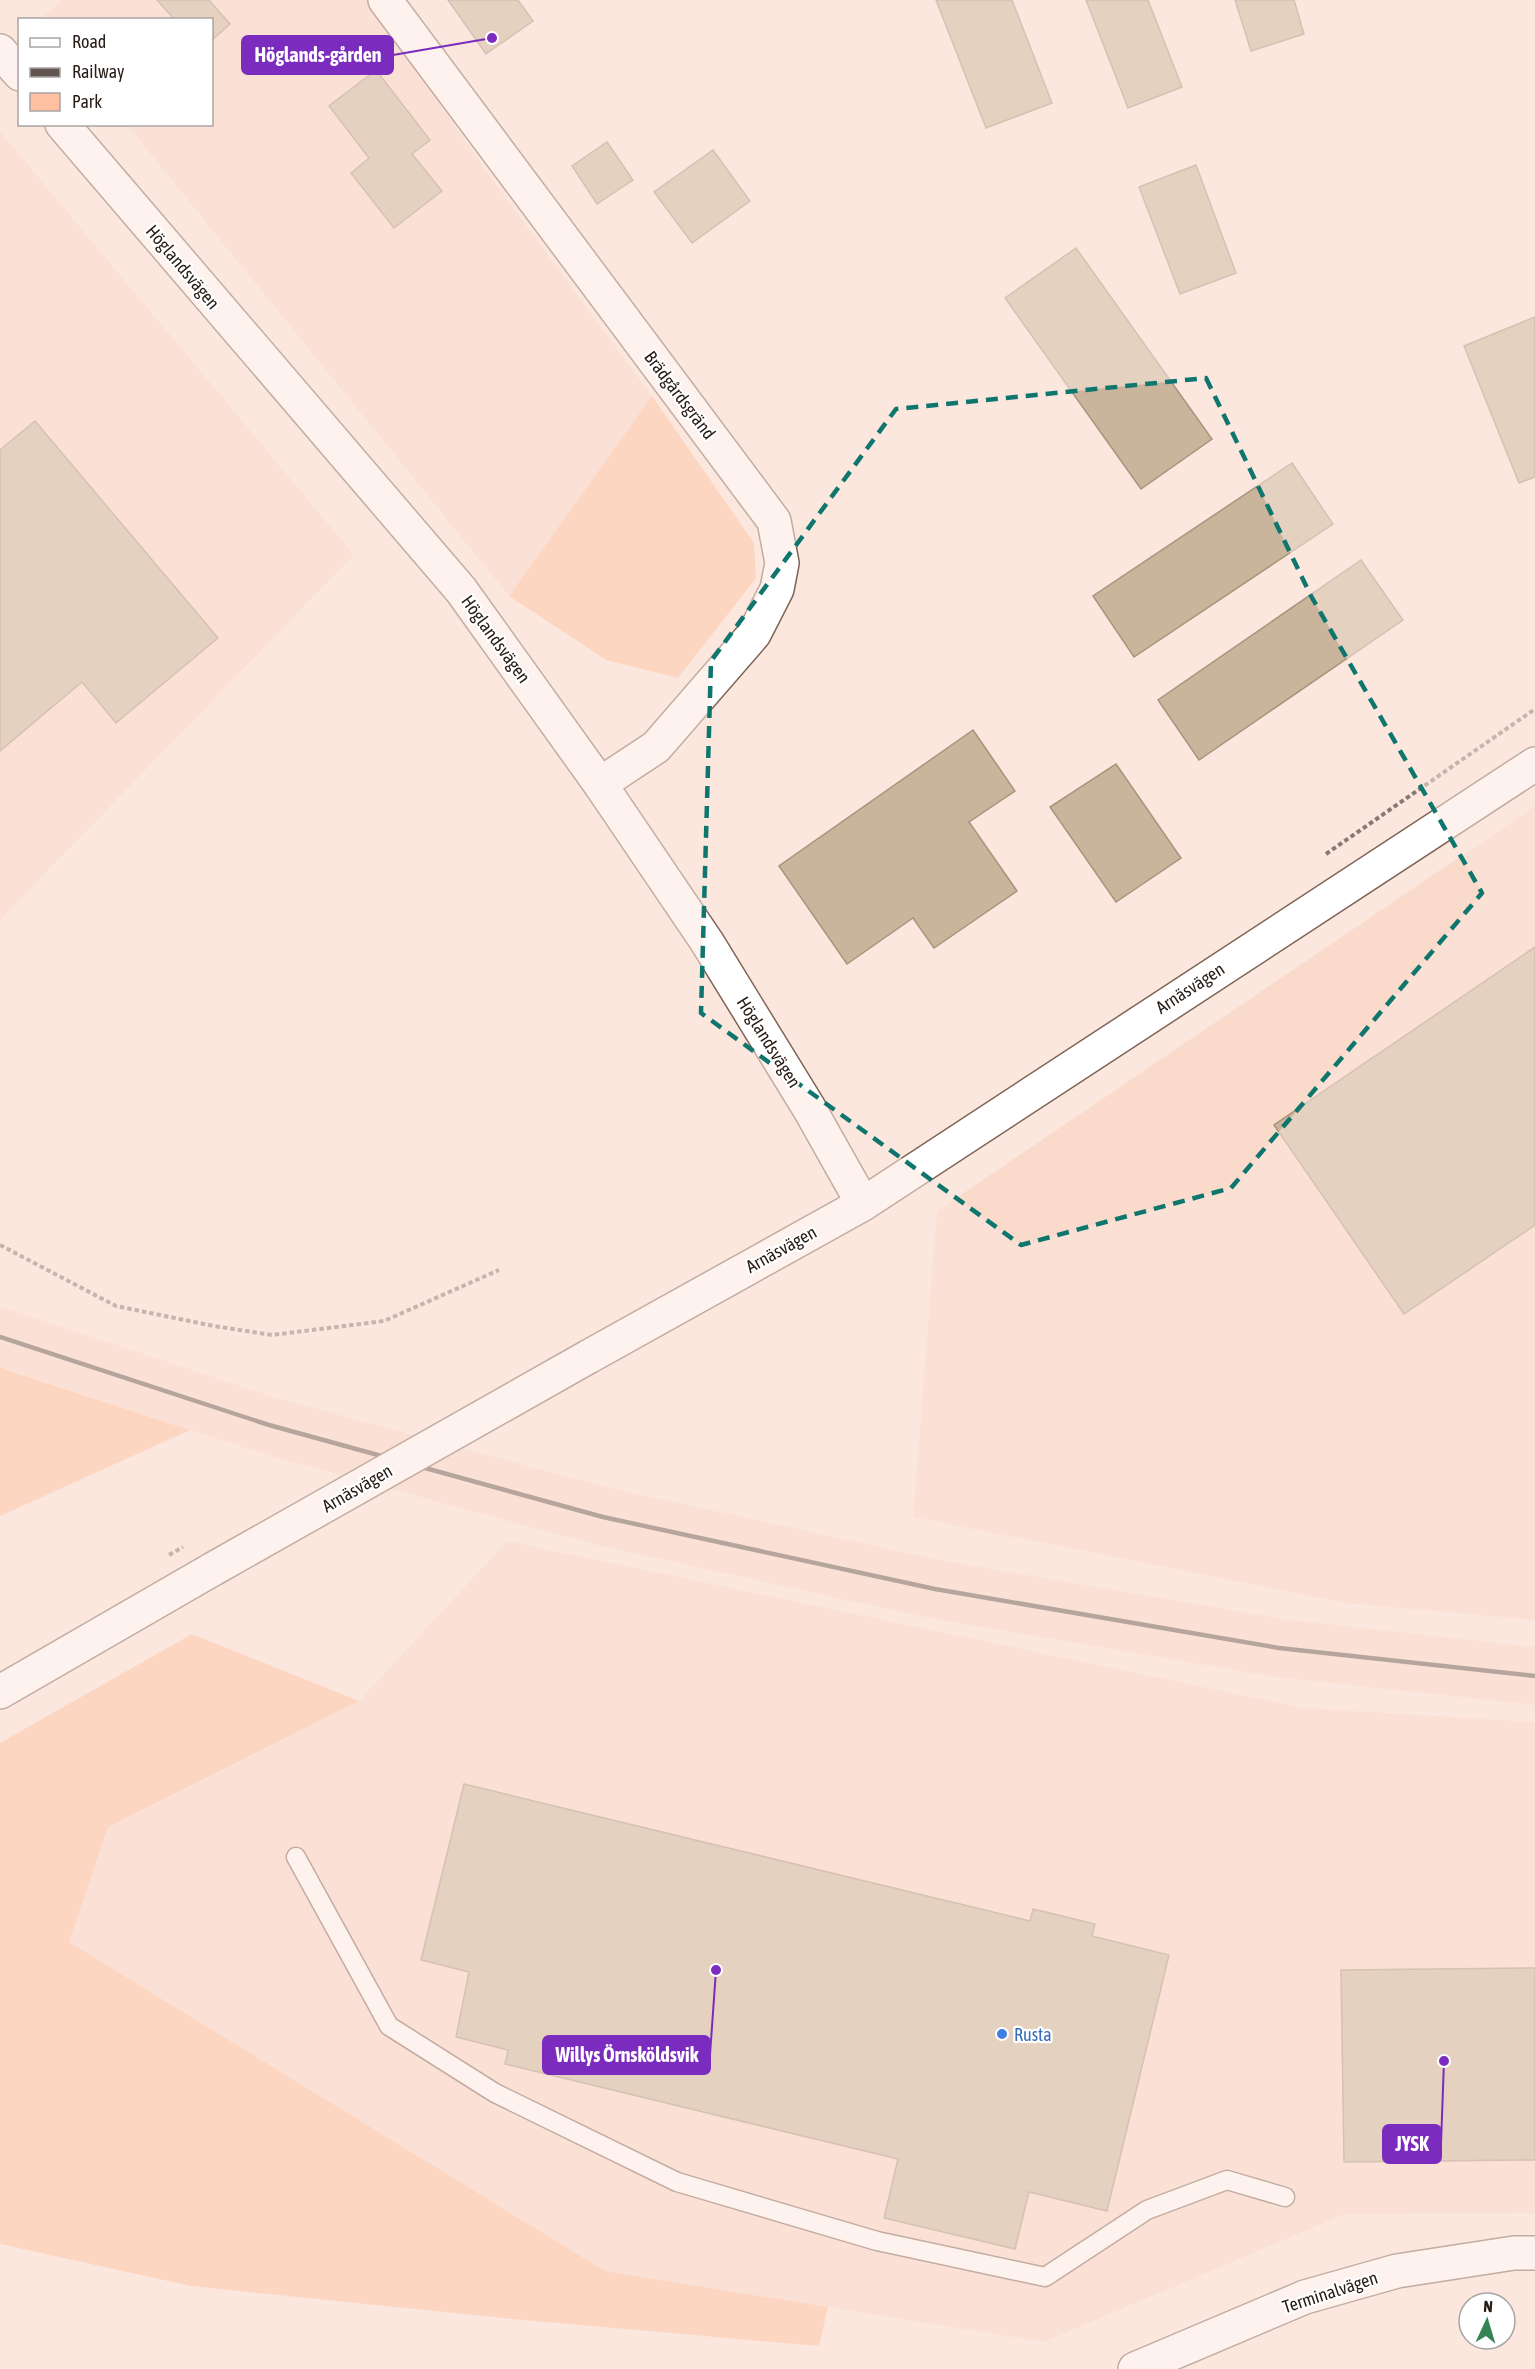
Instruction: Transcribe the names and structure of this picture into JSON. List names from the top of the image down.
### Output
{
  "streets": {
    "street": [
      "Höglandsvägen",
      "Brädgårdsgränd",
      "Arnäsvägen",
      "Terminalvägen"
    ]
  },
  "crossings": [
    ["Höglandsvägen", "Brädgårdsgränd"],
    ["Höglandsvägen", "Arnäsvägen"]
  ],
  "places": [
    "Höglands-gården",
    "Willys Örnsköldsvik",
    "Rusta",
    "JYSK"
  ],
  "legend": ["Road", "Railway", "Park"],
  "north": "top"
}
